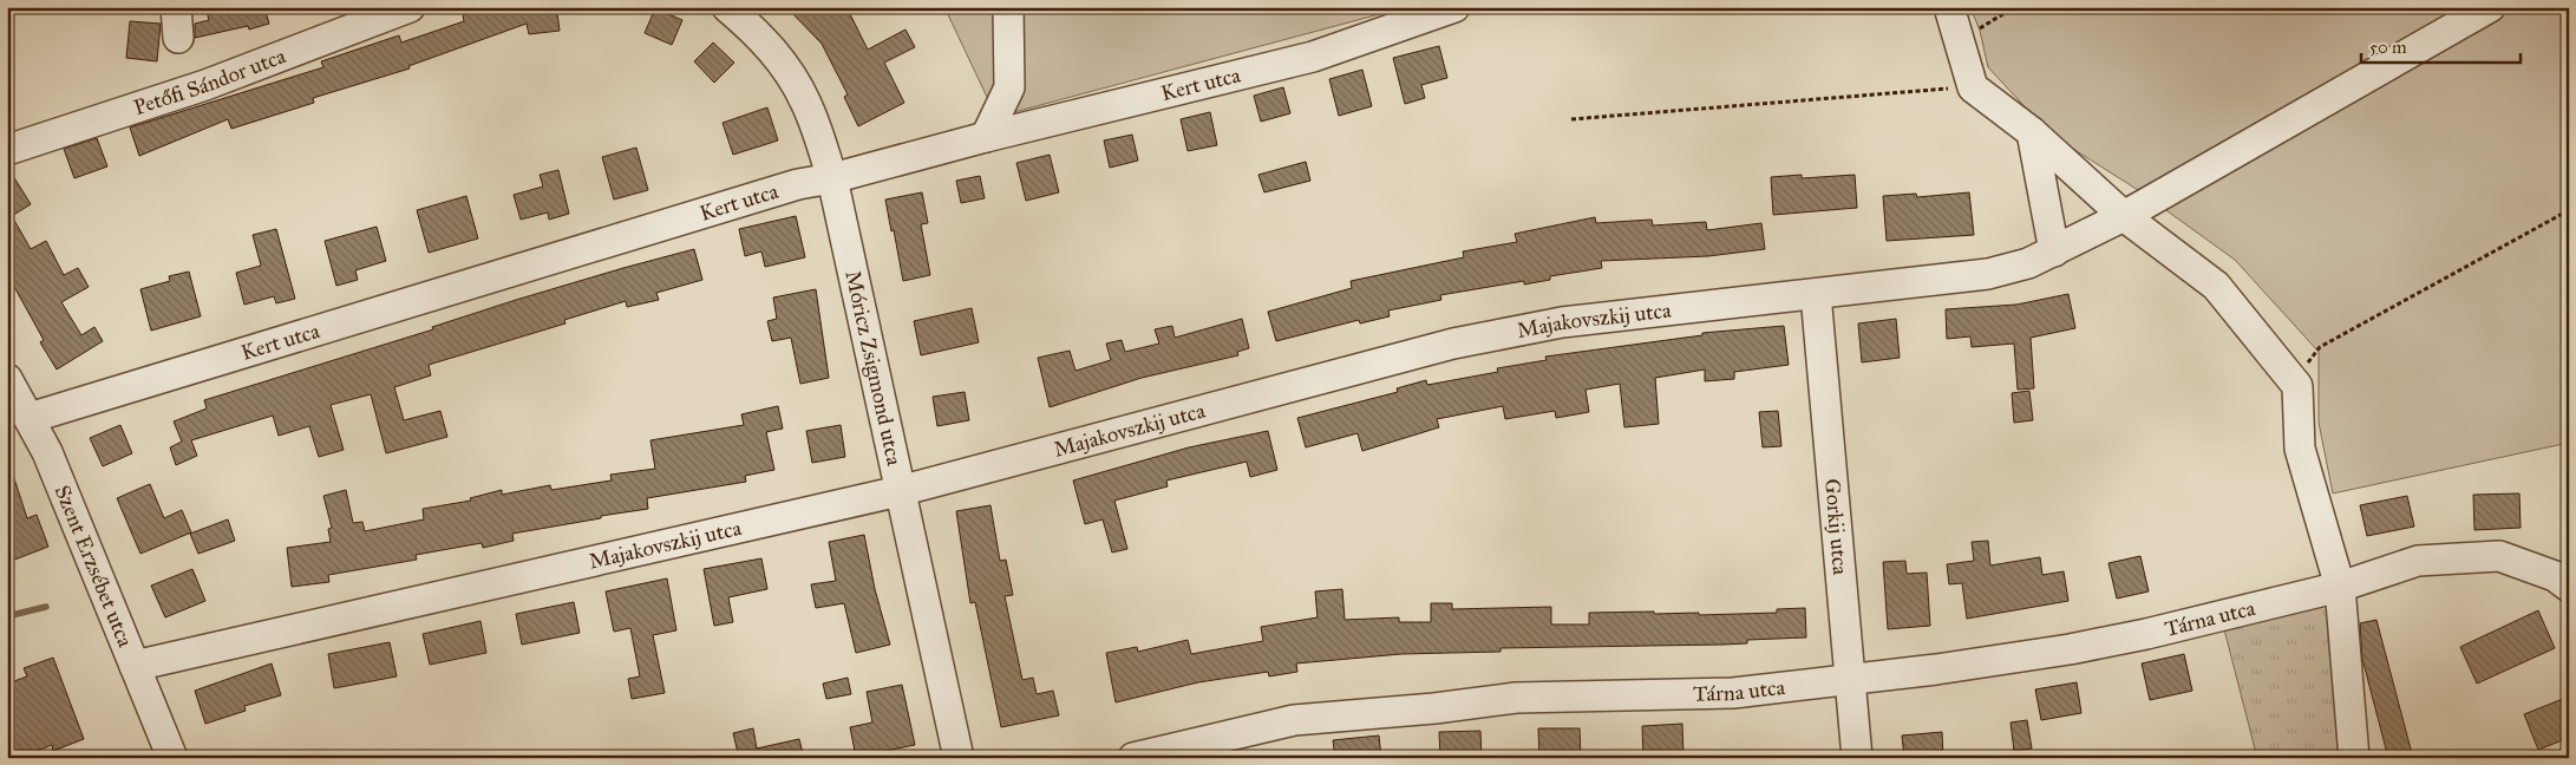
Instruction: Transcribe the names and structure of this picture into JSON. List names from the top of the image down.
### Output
{
  "streets": {
    "street": [
      "Petőfi Sándor utca",
      "Kert utca",
      "Majakovszkij utca",
      "Móricz Zsigmond utca",
      "Gorkij utca",
      "Szent Erzsébet utca",
      "Tárna utca"
    ]
  },
  "crossings": [
    ["Kert utca", "Móricz Zsigmond utca"],
    ["Kert utca", "Szent Erzsébet utca"],
    ["Majakovszkij utca", "Móricz Zsigmond utca"],
    ["Majakovszkij utca", "Gorkij utca"],
    ["Majakovszkij utca", "Szent Erzsébet utca"],
    ["Gorkij utca", "Tárna utca"]
  ],
  "scale_bar": "50 m"
}
